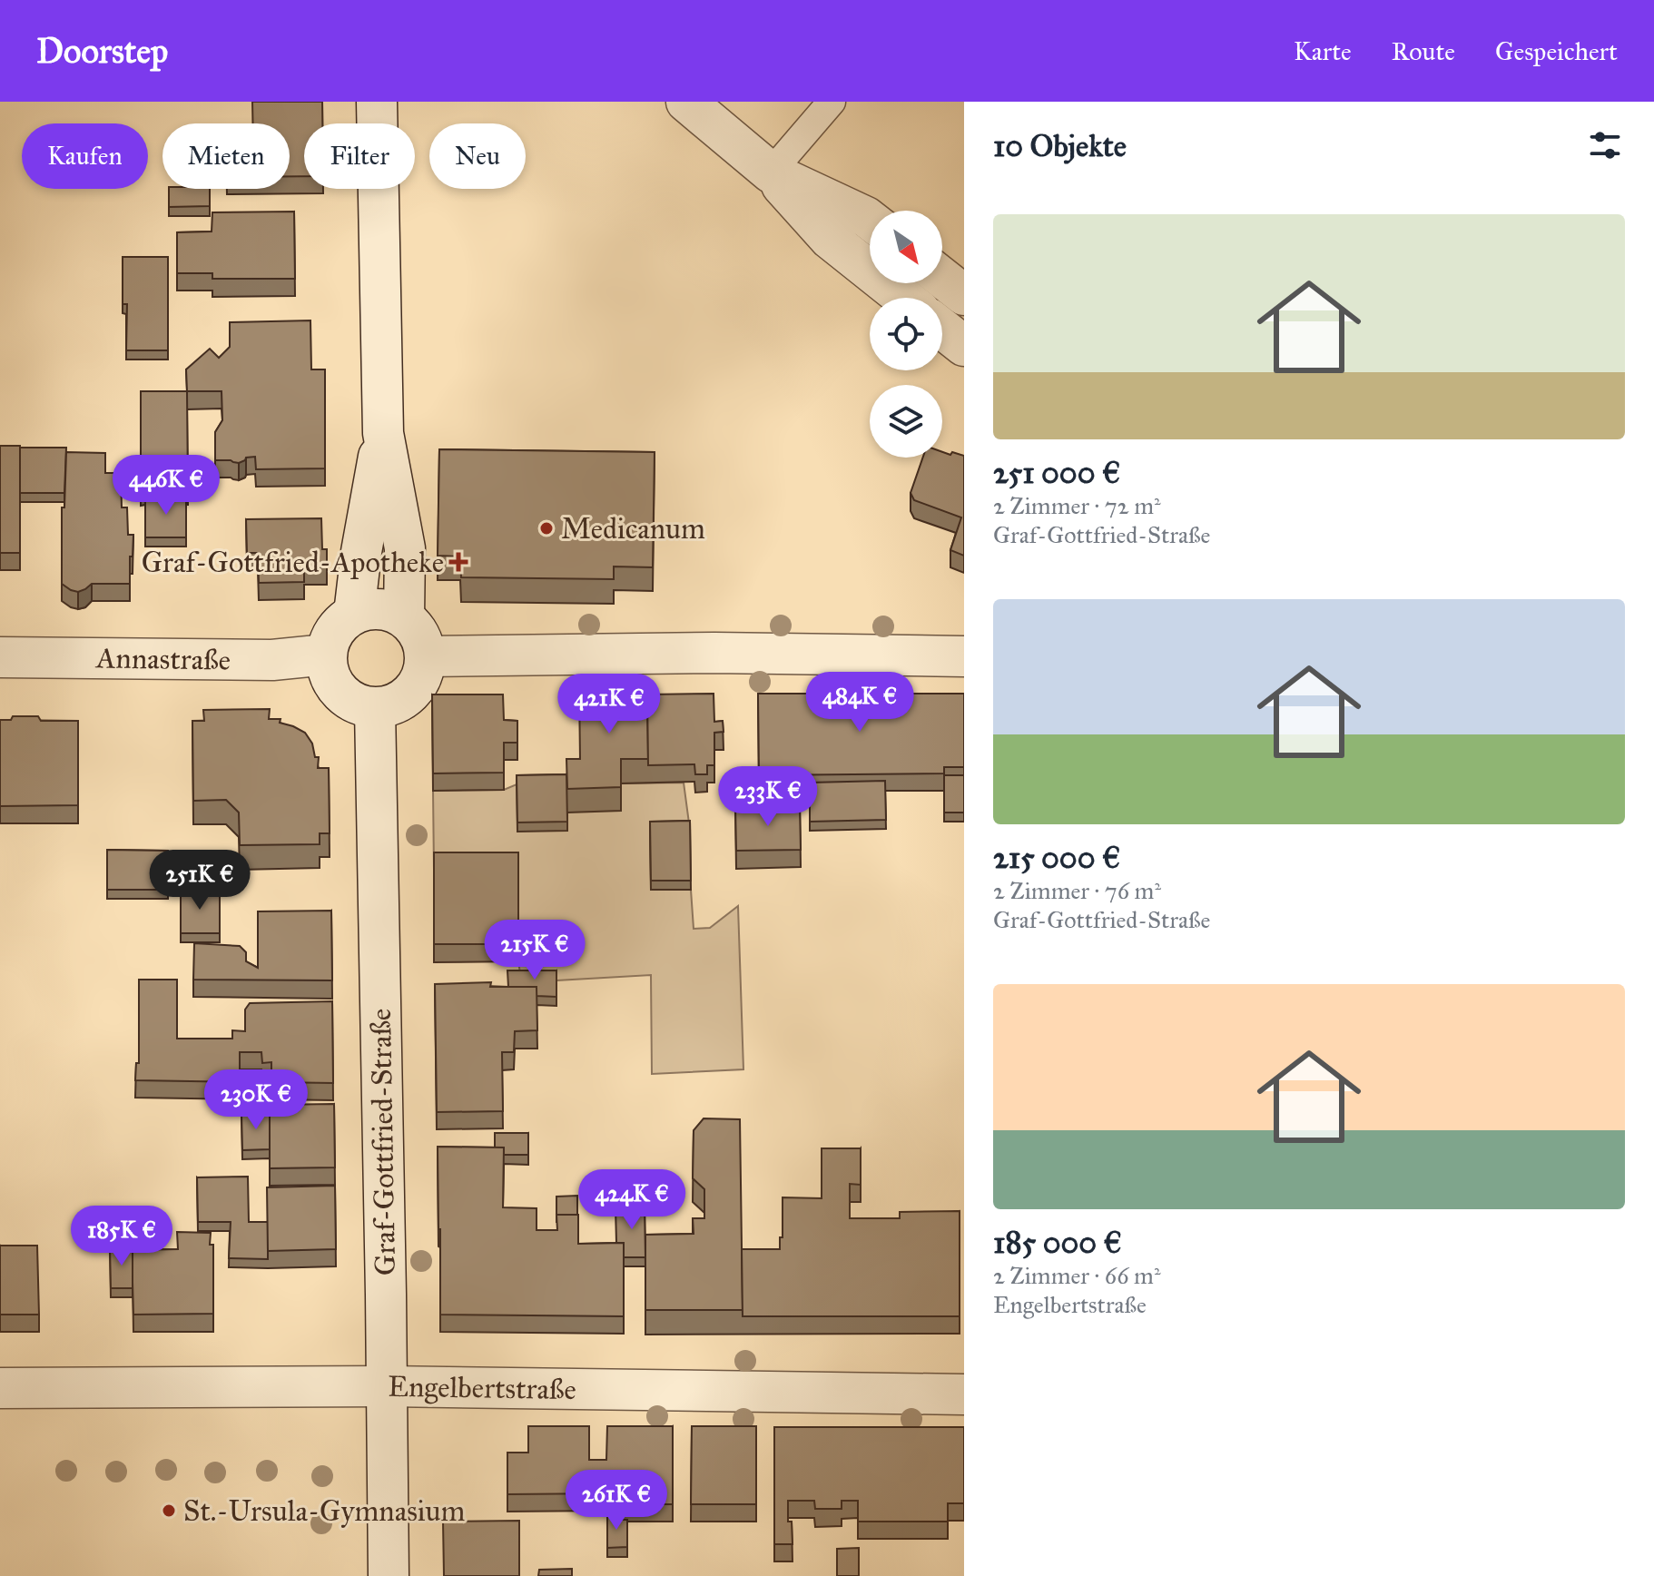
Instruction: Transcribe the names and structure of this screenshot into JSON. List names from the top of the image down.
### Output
{
  "streets": {
    "street": ["Annastraße", "Graf-Gottfried-Straße", "Engelbertstraße"]
  },
  "crossings": [
    ["Annastraße", "Graf-Gottfried-Straße"],
    ["Graf-Gottfried-Straße", "Engelbertstraße"]
  ],
  "places": {
    "other": ["Medicanum", "St.-Ursula-Gymnasium"],
    "health": ["Graf-Gottfried-Apotheke"]
  },
  "north": "bottom right",
  "page": {
    "header": "Doorstep",
    "nav": ["Karte", "Route", "Gespeichert"],
    "heading": "10 Objekte",
    "chip": [
      "Kaufen",
      "Mieten",
      "Filter",
      "Neu"
    ],
    "list": [
      {
        "name": "251 000 €",
        "note": "2 Zimmer · 72 m² · Graf-Gottfried-Straße"
      },
      {
        "name": "215 000 €",
        "note": "2 Zimmer · 76 m² · Graf-Gottfried-Straße"
      },
      {
        "name": "185 000 €",
        "note": "2 Zimmer · 66 m² · Engelbertstraße"
      }
    ],
    "price": [
      "446K €",
      "484K €",
      "421K €",
      "233K €",
      "251K €",
      "215K €",
      "230K €",
      "424K €",
      "185K €",
      "261K €"
    ]
  }
}
